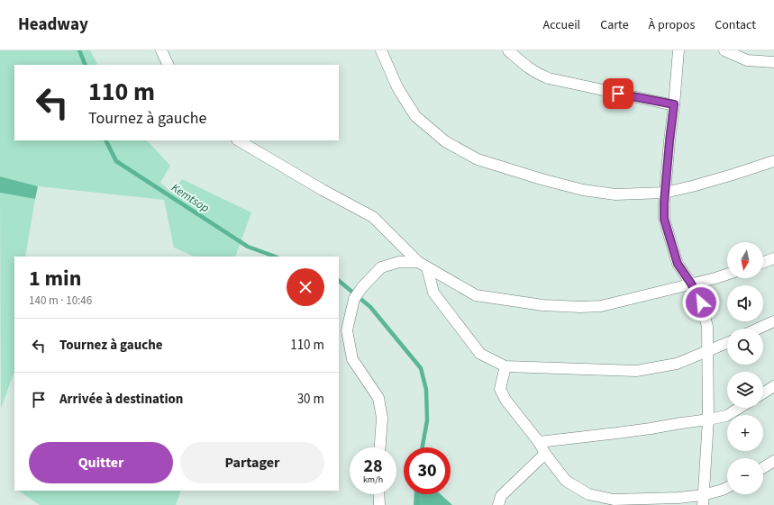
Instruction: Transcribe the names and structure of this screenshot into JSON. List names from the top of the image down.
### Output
{
  "water": ["Kemtsop"],
  "north": "bottom",
  "page": {
    "header": "Headway",
    "nav": [
      "Accueil",
      "Carte",
      "À propos",
      "Contact"
    ],
    "turn": ["110 m", "Tournez à gauche"],
    "map_buttons": ["+", "−"],
    "heading": ["1 min", "140 m · 10:46"],
    "list": [
      {
        "name": "Tournez à gauche",
        "value": "110 m"
      },
      {
        "name": "Arrivée à destination",
        "value": "30 m"
      }
    ],
    "buttons": ["Quitter", "Partager"],
    "speed": "28 km/h",
    "limit": "30"
  }
}
